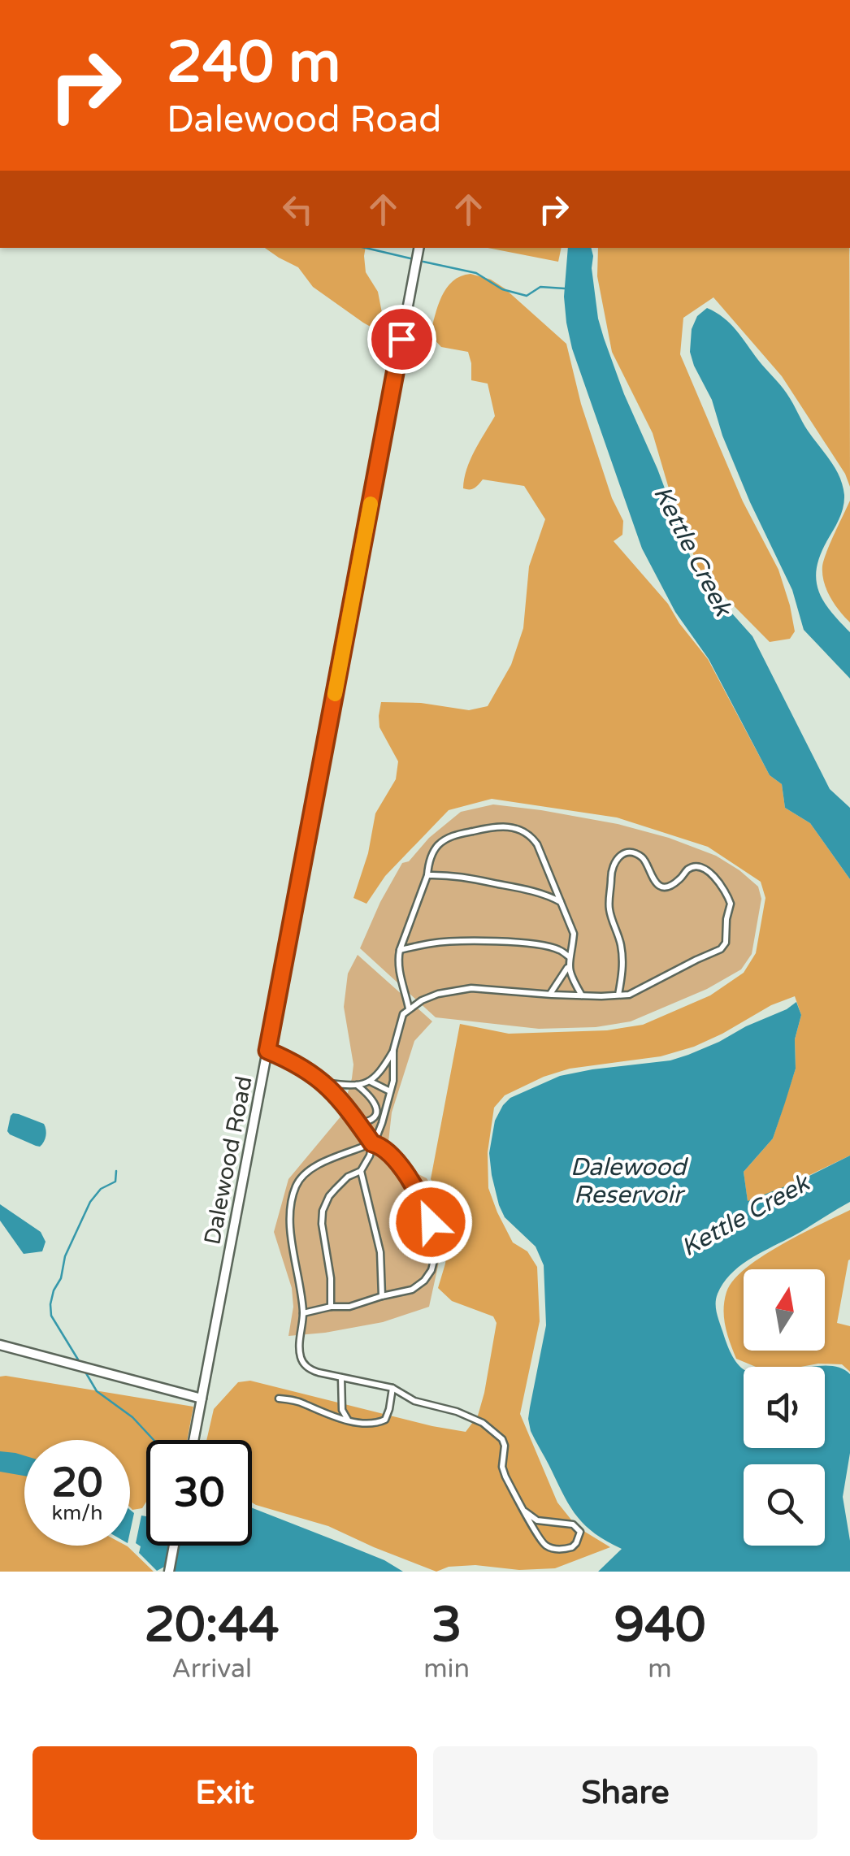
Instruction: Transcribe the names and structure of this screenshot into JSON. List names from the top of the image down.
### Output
{
  "streets": {
    "main road": ["Dalewood Road"]
  },
  "water": ["Kettle Creek", "Dalewood Reservoir"],
  "north": "top",
  "page": {
    "turn": ["240 m", "Dalewood Road"],
    "speed": "20 km/h",
    "limit": "30",
    "eta": [
      "20:44",
      "Arrival",
      "3",
      "min",
      "940",
      "m"
    ],
    "buttons": ["Exit", "Share"]
  }
}
